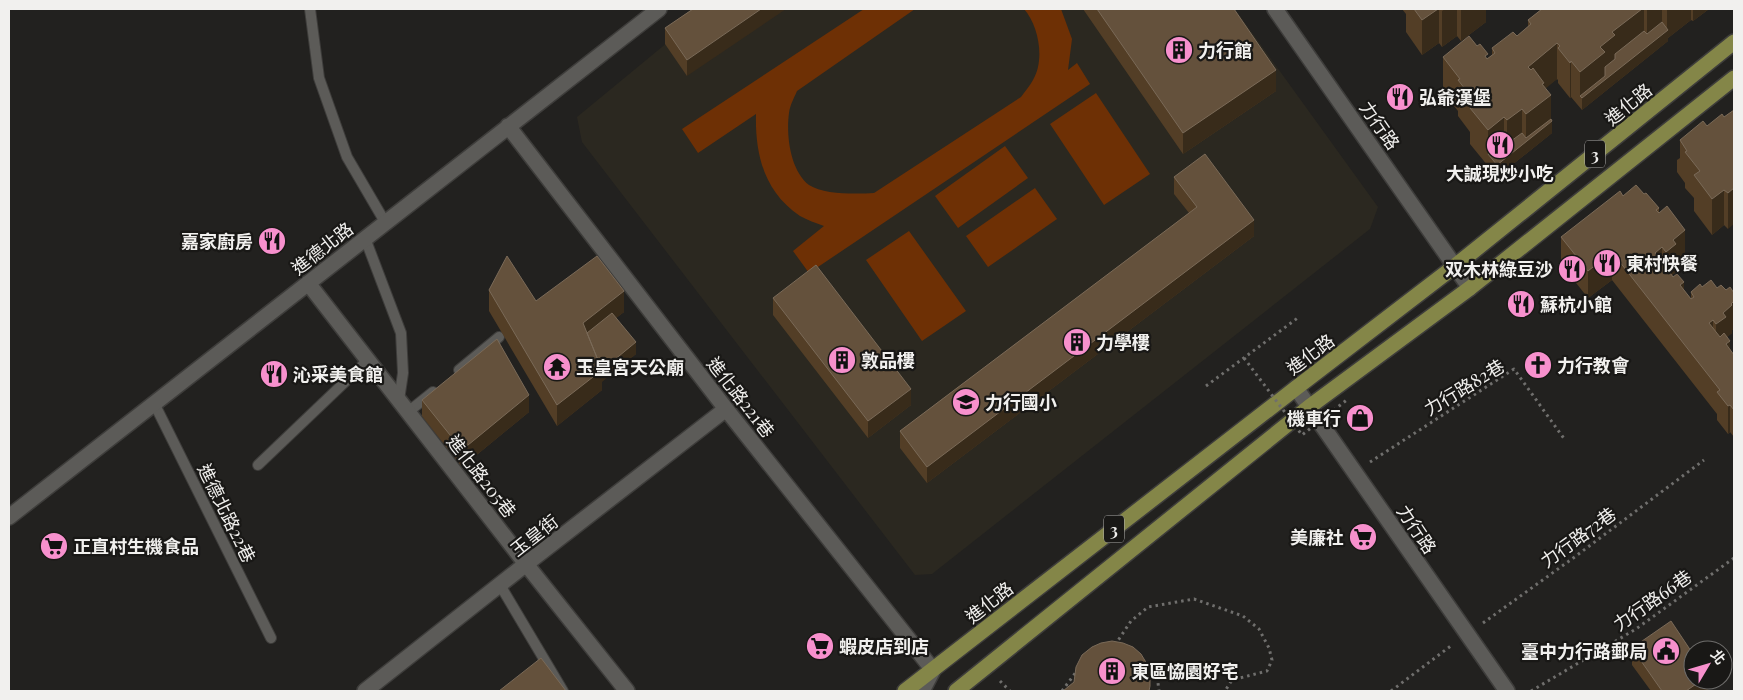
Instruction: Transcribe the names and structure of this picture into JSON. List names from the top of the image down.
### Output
{
  "streets": {
    "main road": ["進化路", "3"],
    "street": [
      "力行路",
      "進德北路",
      "進化路221巷",
      "進化路205巷",
      "玉皇街"
    ],
    "lane": ["進德北路22巷"],
    "path": ["力行路82巷", "力行路72巷", "力行路66巷"]
  },
  "crossings": [
    ["進化路", "力行路"],
    ["進化路", "進化路221巷"],
    ["力行路", "3"],
    ["力行路", "力行路82巷"],
    ["力行路", "力行路72巷"],
    ["進德北路", "進化路221巷"],
    ["進德北路", "進化路205巷"],
    ["進德北路", "進德北路22巷"],
    ["進化路221巷", "玉皇街"],
    ["進化路205巷", "玉皇街"]
  ],
  "places": {
    "building": [
      "力行館",
      "力學樓",
      "敦品樓",
      "東區恊園好宅"
    ],
    "restaurant": [
      "弘爺漢堡",
      "大誠現炒小吃",
      "嘉家廚房",
      "東村快餐",
      "双木林綠豆沙",
      "蘇杭小館",
      "沁采美食館"
    ],
    "church": ["力行教會"],
    "temple": ["玉皇宮天公廟"],
    "school or university": ["力行國小"],
    "shop": ["機車行"],
    "supermarket": ["美廉社", "正直村生機食品", "蝦皮店到店"],
    "public building": ["臺中力行路郵局"]
  },
  "north": "top right"
}
